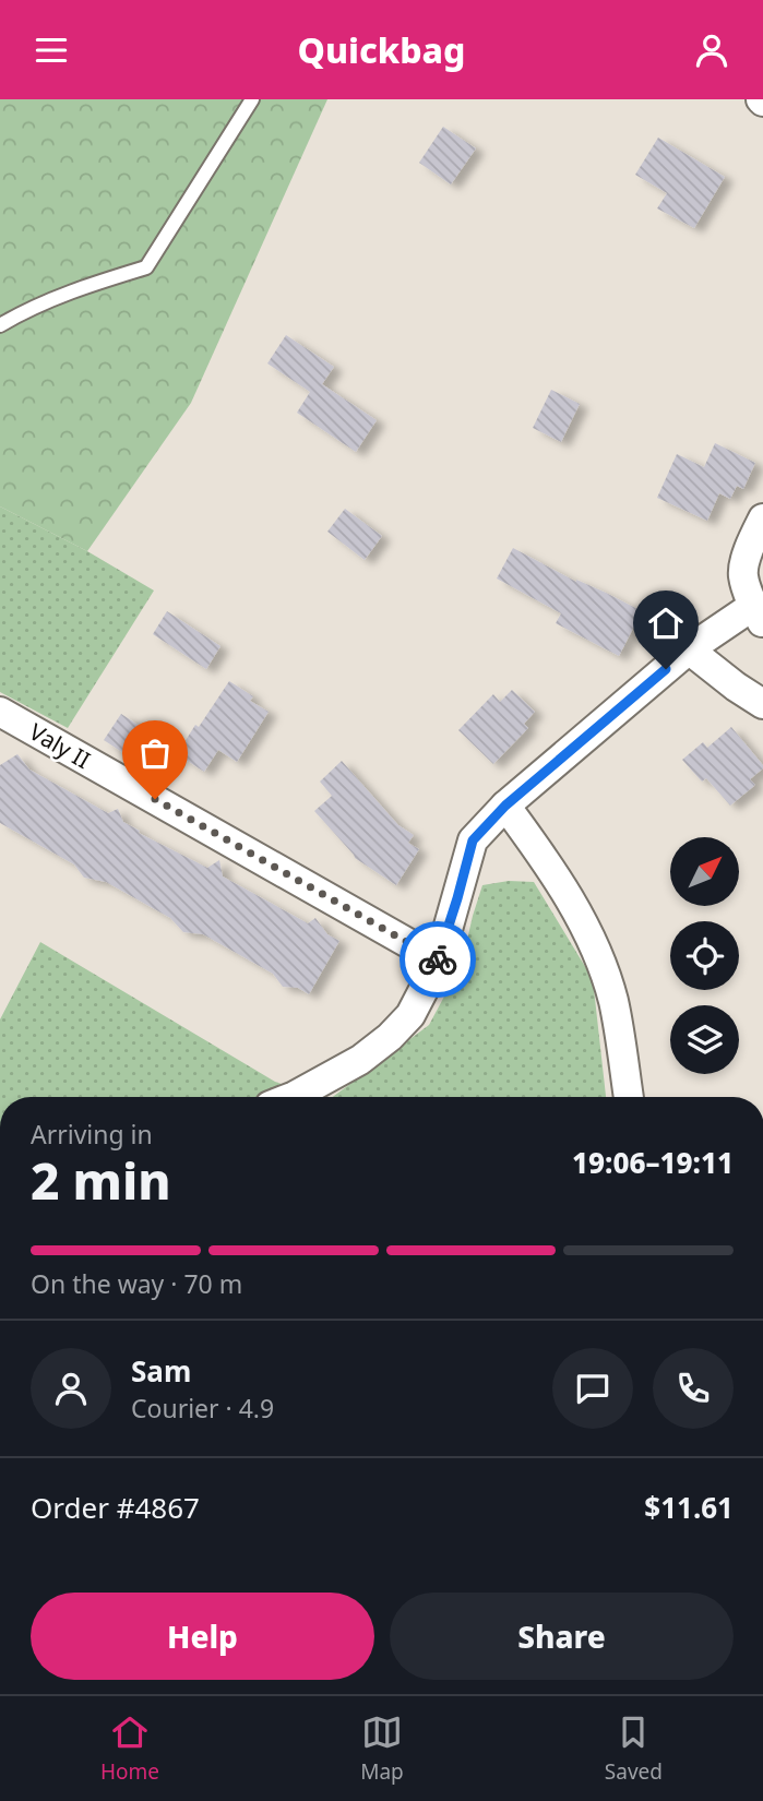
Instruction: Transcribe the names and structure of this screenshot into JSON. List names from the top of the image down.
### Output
{
  "streets": {
    "street": ["Valy II"]
  },
  "north": "top right",
  "page": {
    "header": "Quickbag",
    "heading": ["2 min", "Arriving in", "19:06–19:11"],
    "panel": [
      "Sam",
      "Courier · 4.9",
      "Order #4867",
      "$11.61"
    ],
    "bar": "On the way · 70 m",
    "buttons": ["Help", "Share"],
    "tabs": ["Home", "Map", "Saved"]
  }
}
